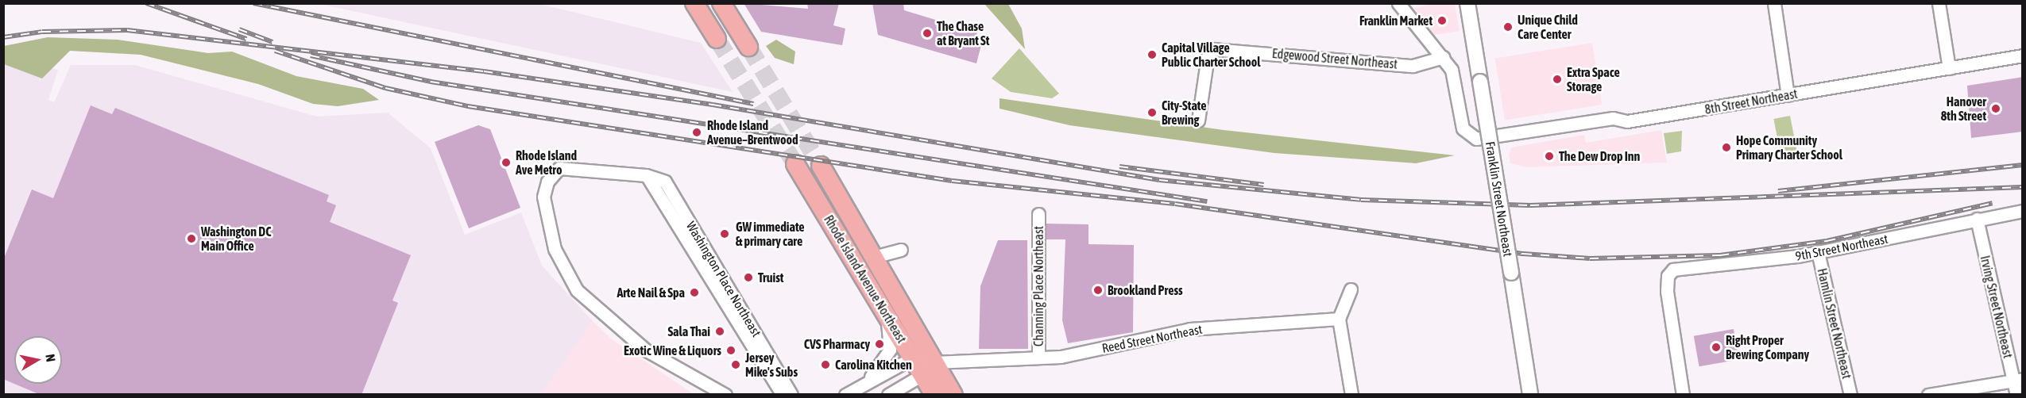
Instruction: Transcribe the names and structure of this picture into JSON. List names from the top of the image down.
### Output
{
  "streets": {
    "main road": ["Rhode Island Avenue Northeast"],
    "street": [
      "Edgewood Street Northeast",
      "8th Street Northeast",
      "Franklin Street Northeast",
      "9th Street Northeast",
      "Washington Place Northeast",
      "Channing Place Northeast",
      "Irving Street Northeast",
      "Hamlin Street Northeast",
      "Reed Street Northeast"
    ]
  },
  "crossings": [
    ["Edgewood Street Northeast", "8th Street Northeast"],
    ["9th Street Northeast", "Irving Street Northeast"],
    ["9th Street Northeast", "Hamlin Street Northeast"],
    ["Rhode Island Avenue Northeast", "Reed Street Northeast"],
    ["Channing Place Northeast", "Reed Street Northeast"]
  ],
  "places": [
    "Franklin Market",
    "Unique Child Care Center",
    "The Chase at Bryant St",
    "Capital Village Public Charter School",
    "Extra Space Storage",
    "Hanover 8th Street",
    "City-State Brewing",
    "Rhode Island Avenue–Brentwood",
    "Hope Community Primary Charter School",
    "The Dew Drop Inn",
    "Rhode Island Ave Metro",
    "GW immediate & primary care",
    "Washington DC Main Office",
    "Truist",
    "Brookland Press",
    "Arte Nail & Spa",
    "Sala Thai",
    "CVS Pharmacy",
    "Right Proper Brewing Company",
    "Exotic Wine & Liquors",
    "Jersey Mike's Subs",
    "Carolina Kitchen"
  ],
  "north": "right"
}
